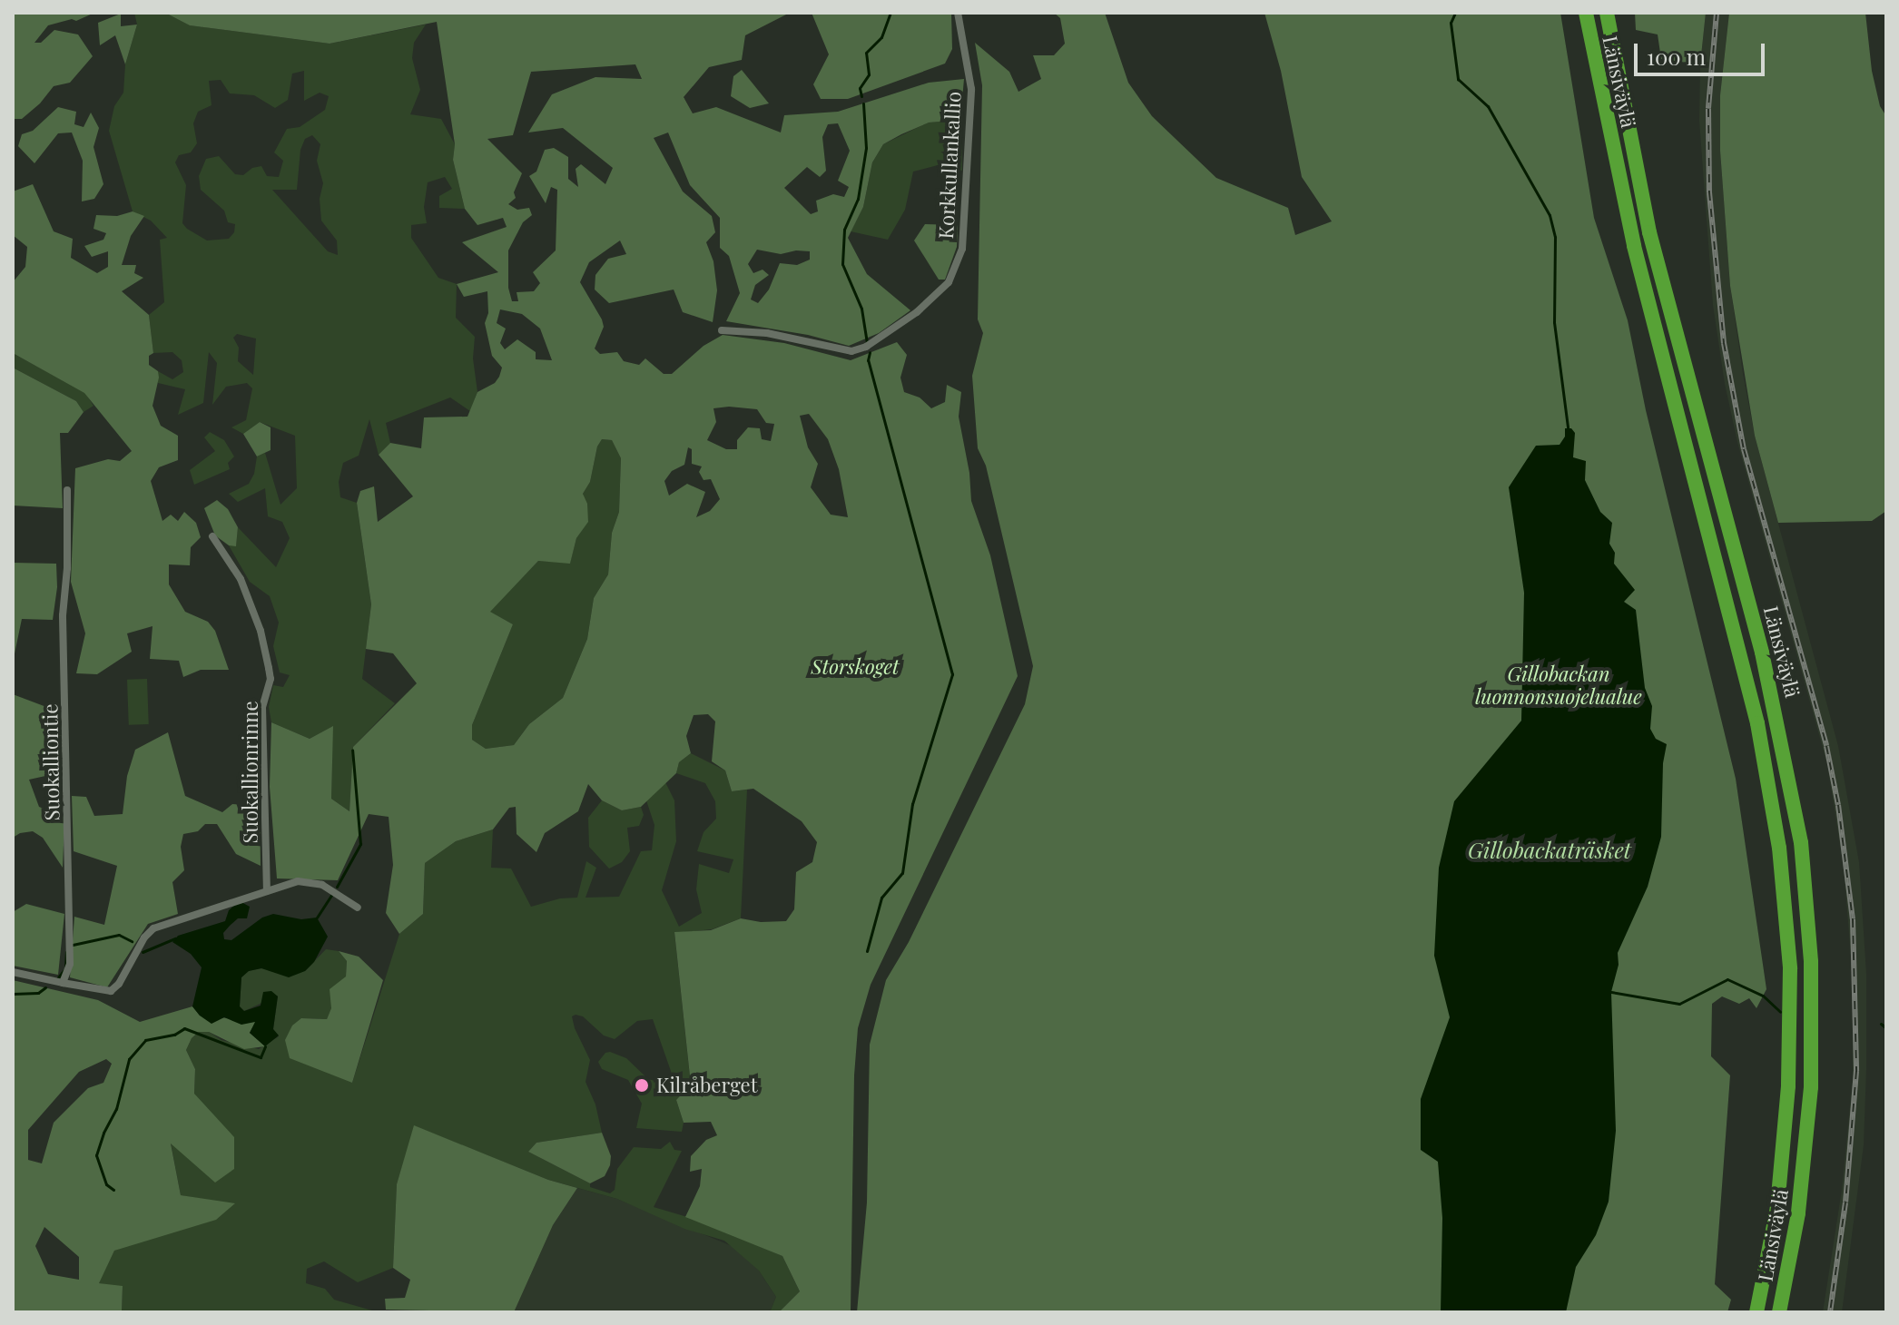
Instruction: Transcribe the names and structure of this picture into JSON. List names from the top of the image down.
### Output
{
  "streets": {
    "highway": ["Länsiväylä"],
    "street": ["Korkkullankallio", "Suokalliontie", "Suokallionrinne"]
  },
  "water": ["Gillobackaträsket"],
  "parks": ["Storskoget", "Gillobackan luonnonsuojelualue"],
  "places": ["Kilråberget"],
  "scale_bar": "100 m"
}
